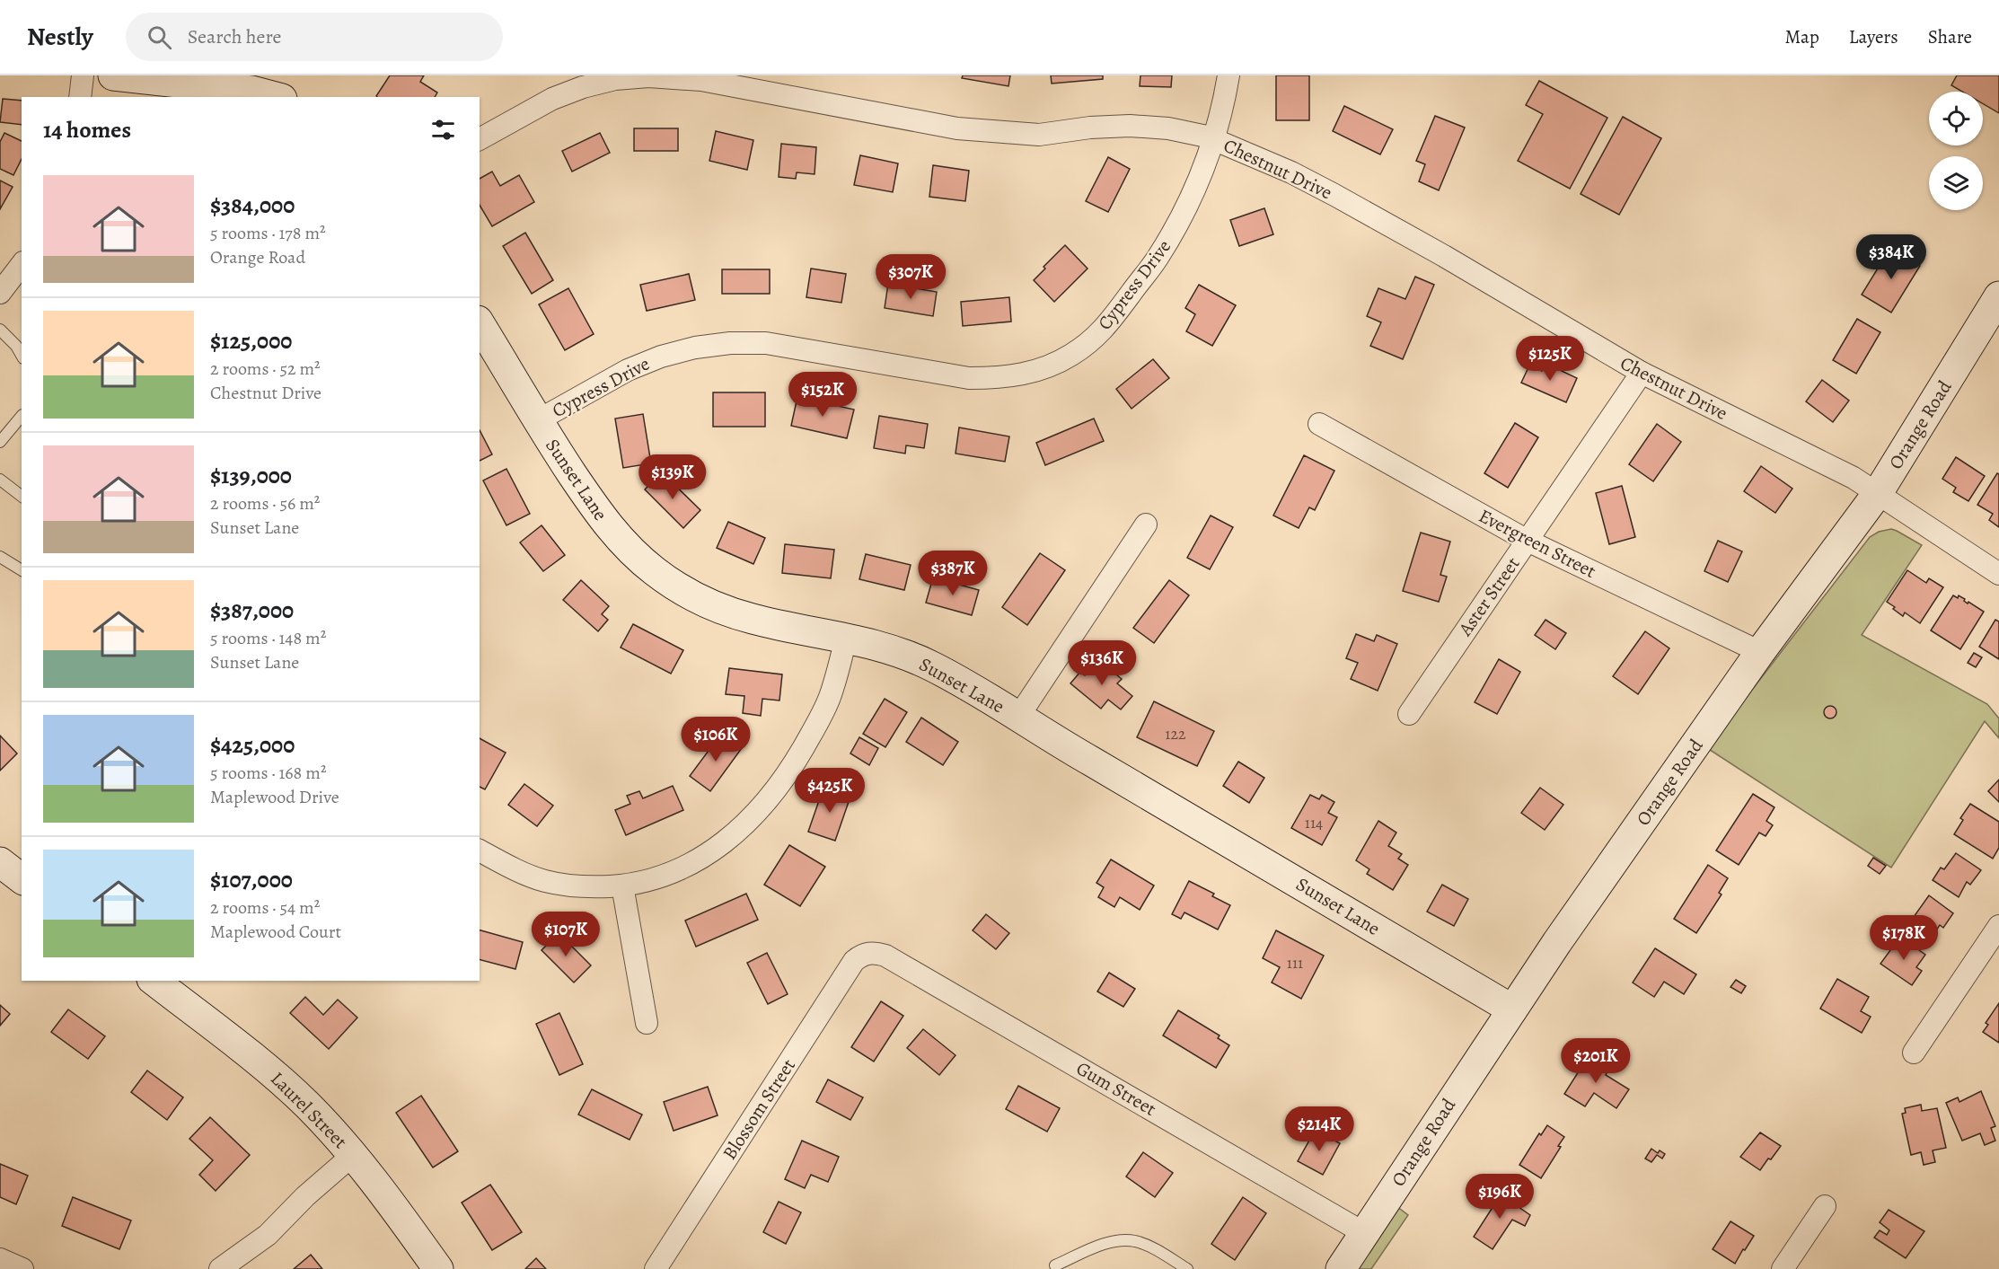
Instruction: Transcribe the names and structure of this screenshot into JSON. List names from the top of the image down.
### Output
{
  "streets": {
    "street": [
      "Chestnut Drive",
      "Cypress Drive",
      "Orange Road",
      "Sunset Lane",
      "Evergreen Street",
      "Aster Street",
      "Gum Street",
      "Blossom Street",
      "Laurel Street"
    ]
  },
  "crossings": [
    ["Chestnut Drive", "Cypress Drive"],
    ["Chestnut Drive", "Orange Road"],
    ["Chestnut Drive", "Aster Street"],
    ["Cypress Drive", "Sunset Lane"],
    ["Orange Road", "Sunset Lane"],
    ["Orange Road", "Evergreen Street"],
    ["Orange Road", "Gum Street"],
    ["Evergreen Street", "Aster Street"],
    ["Gum Street", "Blossom Street"]
  ],
  "house_numbers": ["122", "114", "111"],
  "page": {
    "header": "Nestly",
    "search": "Search here",
    "nav": ["Map", "Layers", "Share"],
    "heading": "14 homes",
    "list": [
      {
        "name": "$384,000",
        "note": "5 rooms · 178 m² · Orange Road"
      },
      {
        "name": "$125,000",
        "note": "2 rooms · 52 m² · Chestnut Drive"
      },
      {
        "name": "$139,000",
        "note": "2 rooms · 56 m² · Sunset Lane"
      },
      {
        "name": "$387,000",
        "note": "5 rooms · 148 m² · Sunset Lane"
      },
      {
        "name": "$425,000",
        "note": "5 rooms · 168 m² · Maplewood Drive"
      },
      {
        "name": "$107,000",
        "note": "2 rooms · 54 m² · Maplewood Court"
      }
    ],
    "price": [
      "$384K",
      "$307K",
      "$125K",
      "$152K",
      "$139K",
      "$387K",
      "$136K",
      "$106K",
      "$425K",
      "$107K",
      "$178K",
      "$201K",
      "$214K",
      "$196K"
    ]
  }
}
